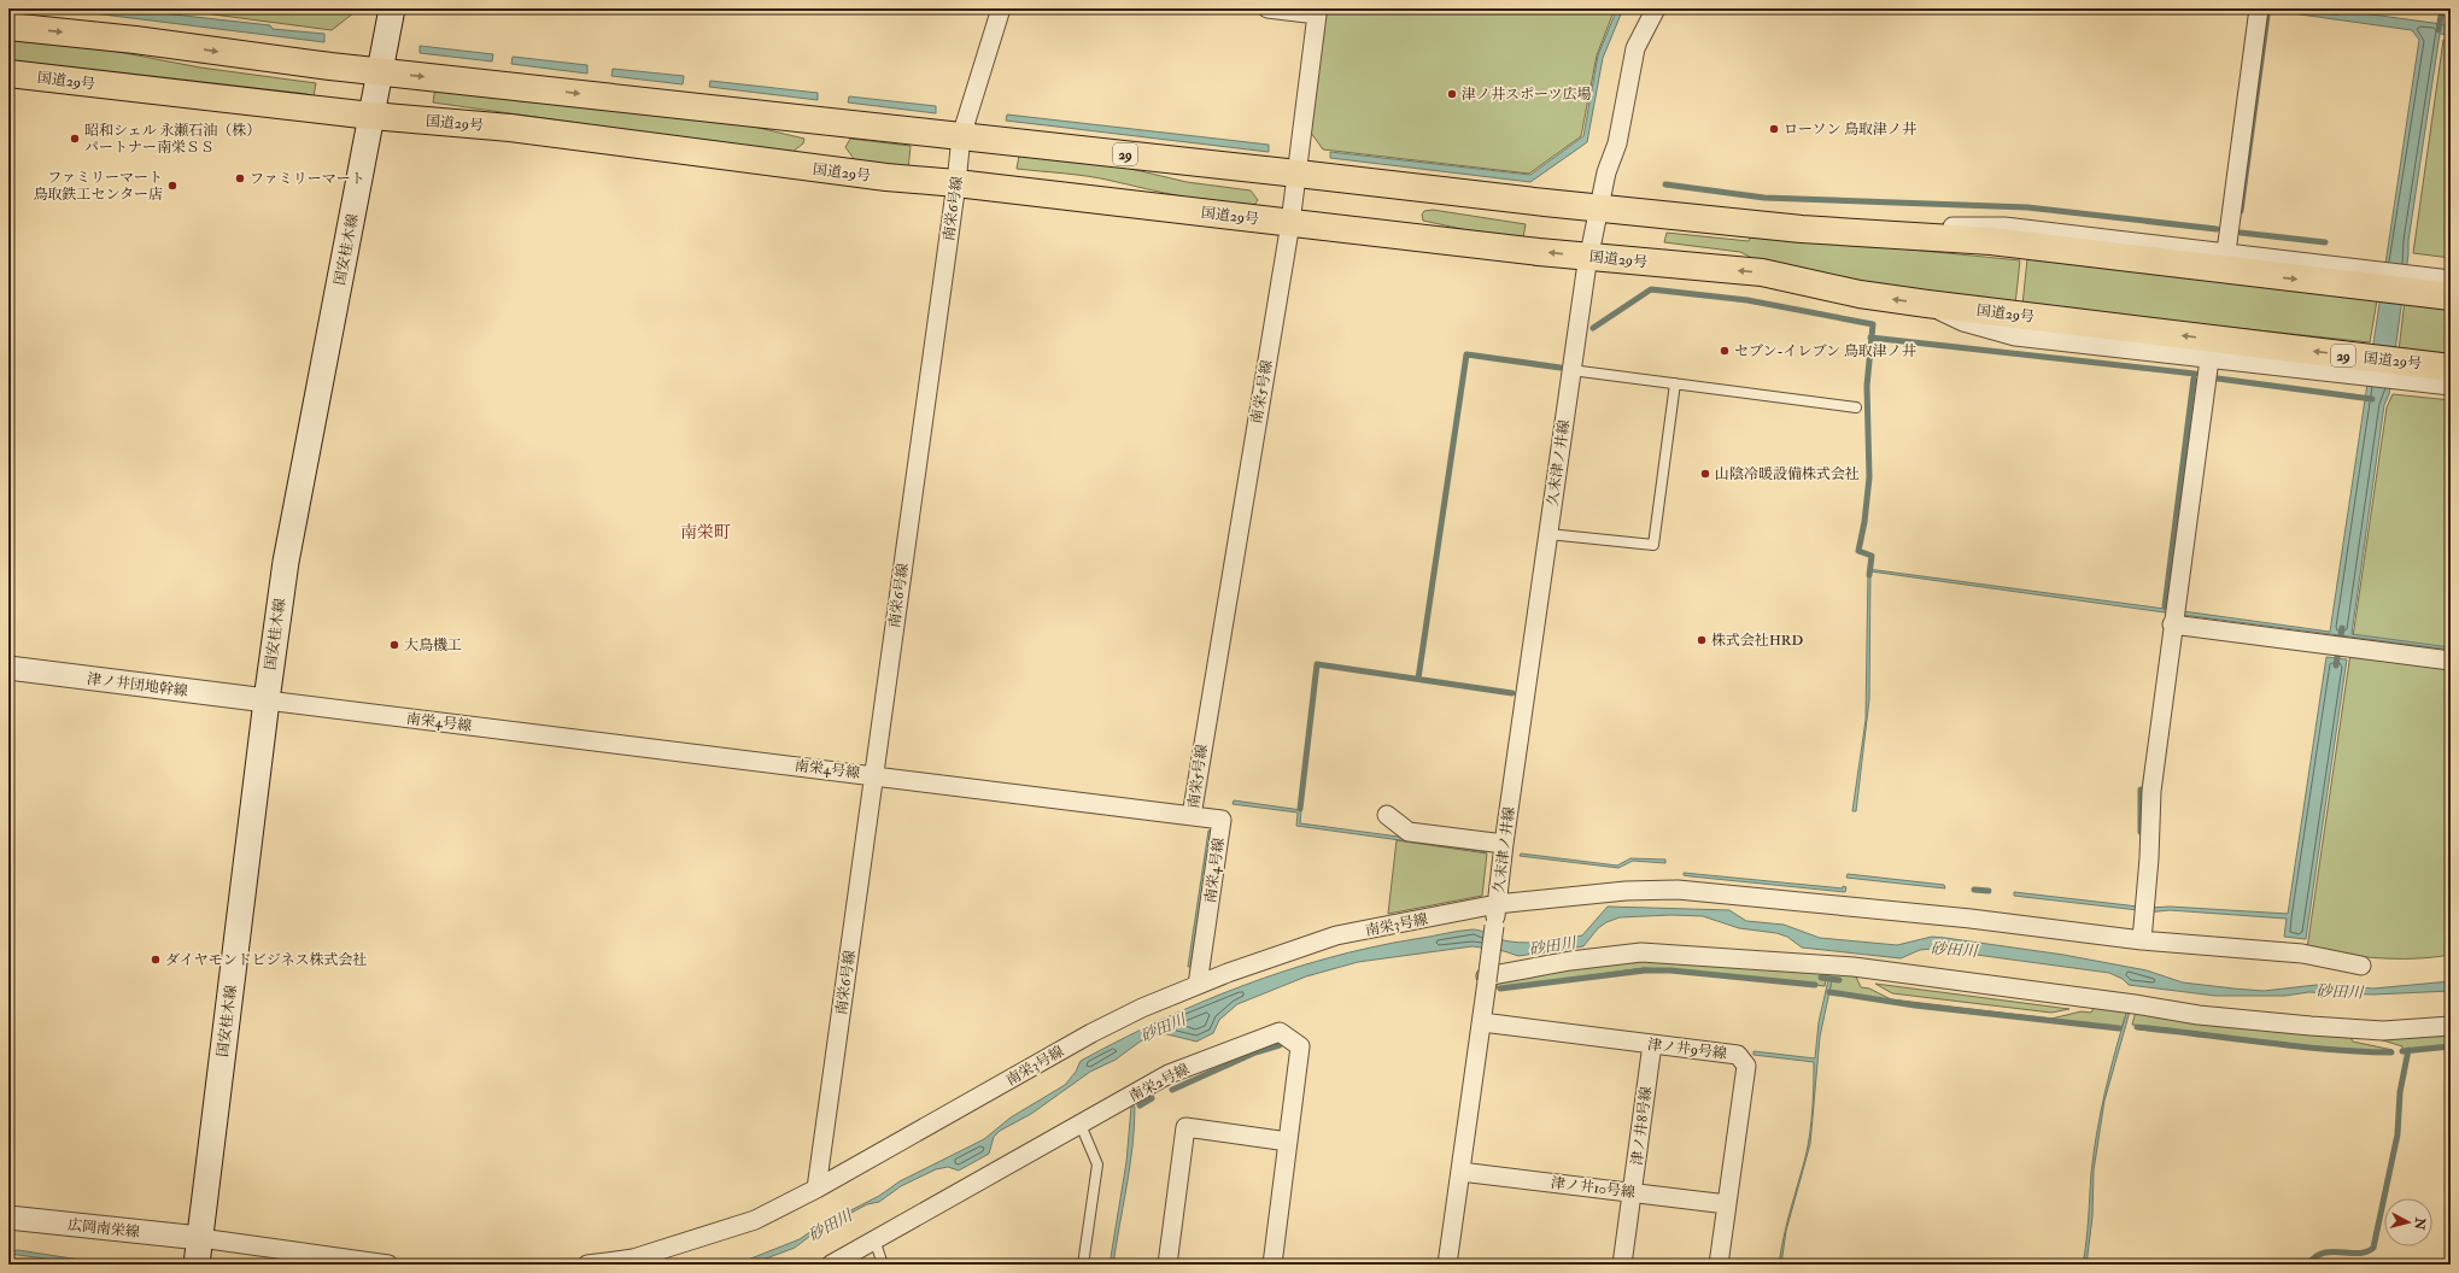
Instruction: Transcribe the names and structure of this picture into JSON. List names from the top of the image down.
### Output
{
  "streets": {
    "highway": ["国道29号", "29"],
    "main road": ["国安桂木線"],
    "street": [
      "南栄6号線",
      "南栄5号線",
      "久末津ノ井線",
      "津ノ井団地幹線",
      "南栄4号線",
      "南栄3号線",
      "津ノ井9号線",
      "南栄2号線",
      "津ノ井8号線",
      "津ノ井10号線",
      "広岡南栄線"
    ]
  },
  "crossings": [
    ["国道29号", "南栄6号線"],
    ["国道29号", "国安桂木線"],
    ["国道29号", "南栄5号線"],
    ["国道29号", "久末津ノ井線"],
    ["29", "南栄6号線"],
    ["29", "国安桂木線"],
    ["29", "南栄5号線"],
    ["29", "久末津ノ井線"],
    ["南栄6号線", "南栄4号線"],
    ["南栄6号線", "南栄3号線"],
    ["国安桂木線", "津ノ井団地幹線"],
    ["国安桂木線", "南栄4号線"],
    ["国安桂木線", "広岡南栄線"],
    ["南栄5号線", "南栄4号線"],
    ["久末津ノ井線", "南栄3号線"],
    ["津ノ井団地幹線", "南栄4号線"],
    ["南栄4号線", "南栄3号線"],
    ["津ノ井9号線", "津ノ井8号線"],
    ["津ノ井9号線", "津ノ井10号線"],
    ["津ノ井8号線", "津ノ井10号線"]
  ],
  "districts": ["南栄町"],
  "water": ["砂田川"],
  "places": [
    "津ノ井スポーツ広場",
    "ローソン 鳥取津ノ井",
    "昭和シェル 永瀬石油（株） パートナー南栄ＳＳ",
    "ファミリーマート",
    "ファミリーマート 鳥取鉄工センター店",
    "セブン-イレブン 鳥取津ノ井",
    "山陰冷暖設備株式会社",
    "株式会社HRD",
    "大鳥機工",
    "ダイヤモンドビジネス株式会社"
  ],
  "north": "right"
}
